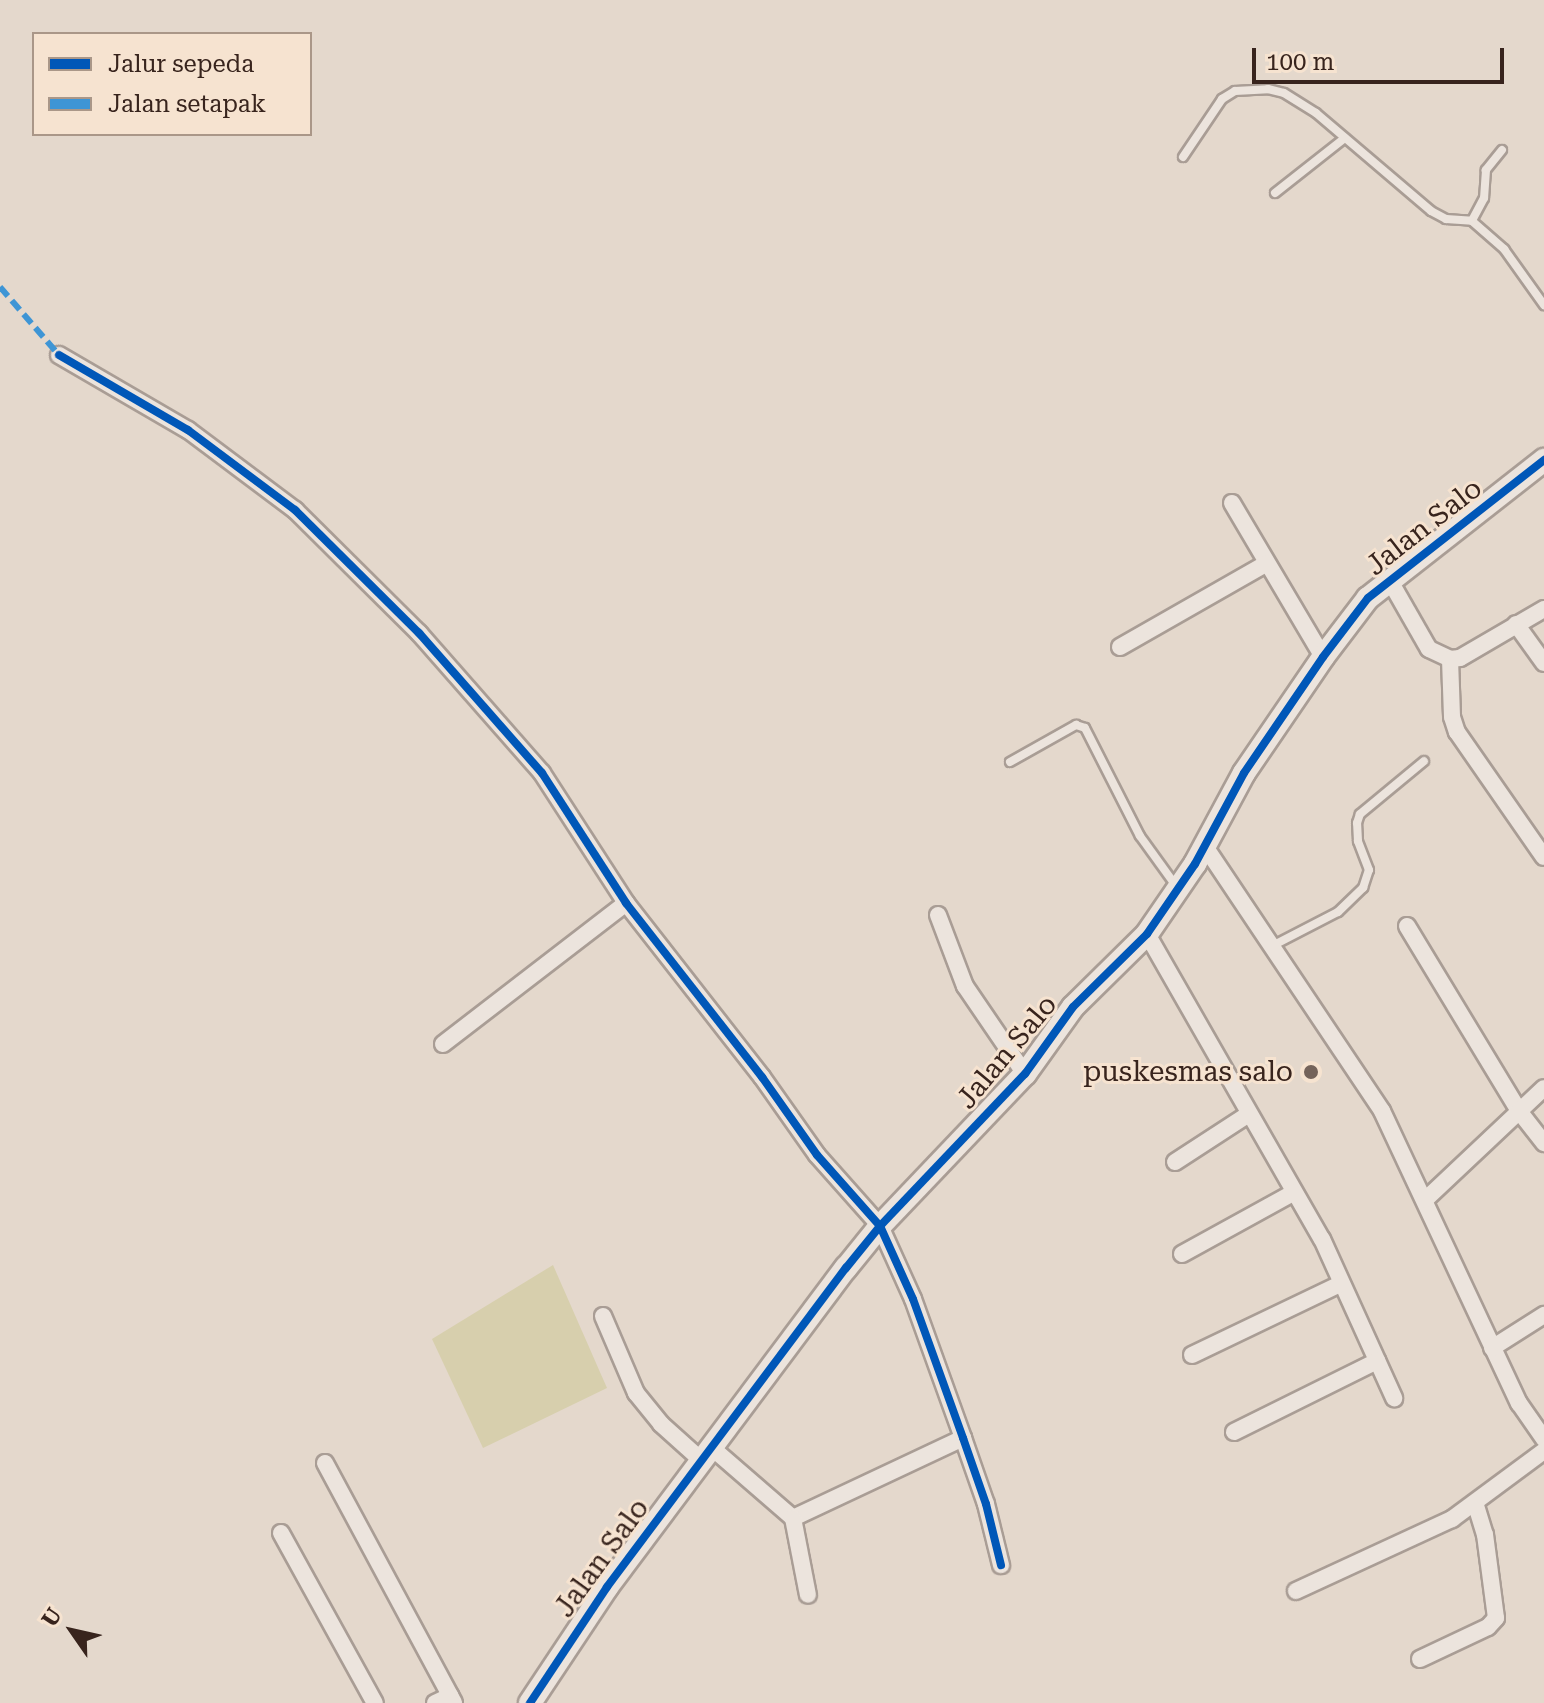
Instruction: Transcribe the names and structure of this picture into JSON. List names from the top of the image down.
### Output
{
  "streets": {
    "street": ["Jalan Salo"]
  },
  "places": ["puskesmas salo"],
  "legend": ["Jalur sepeda", "Jalan setapak"],
  "scale_bar": "100 m",
  "north": "top left"
}
